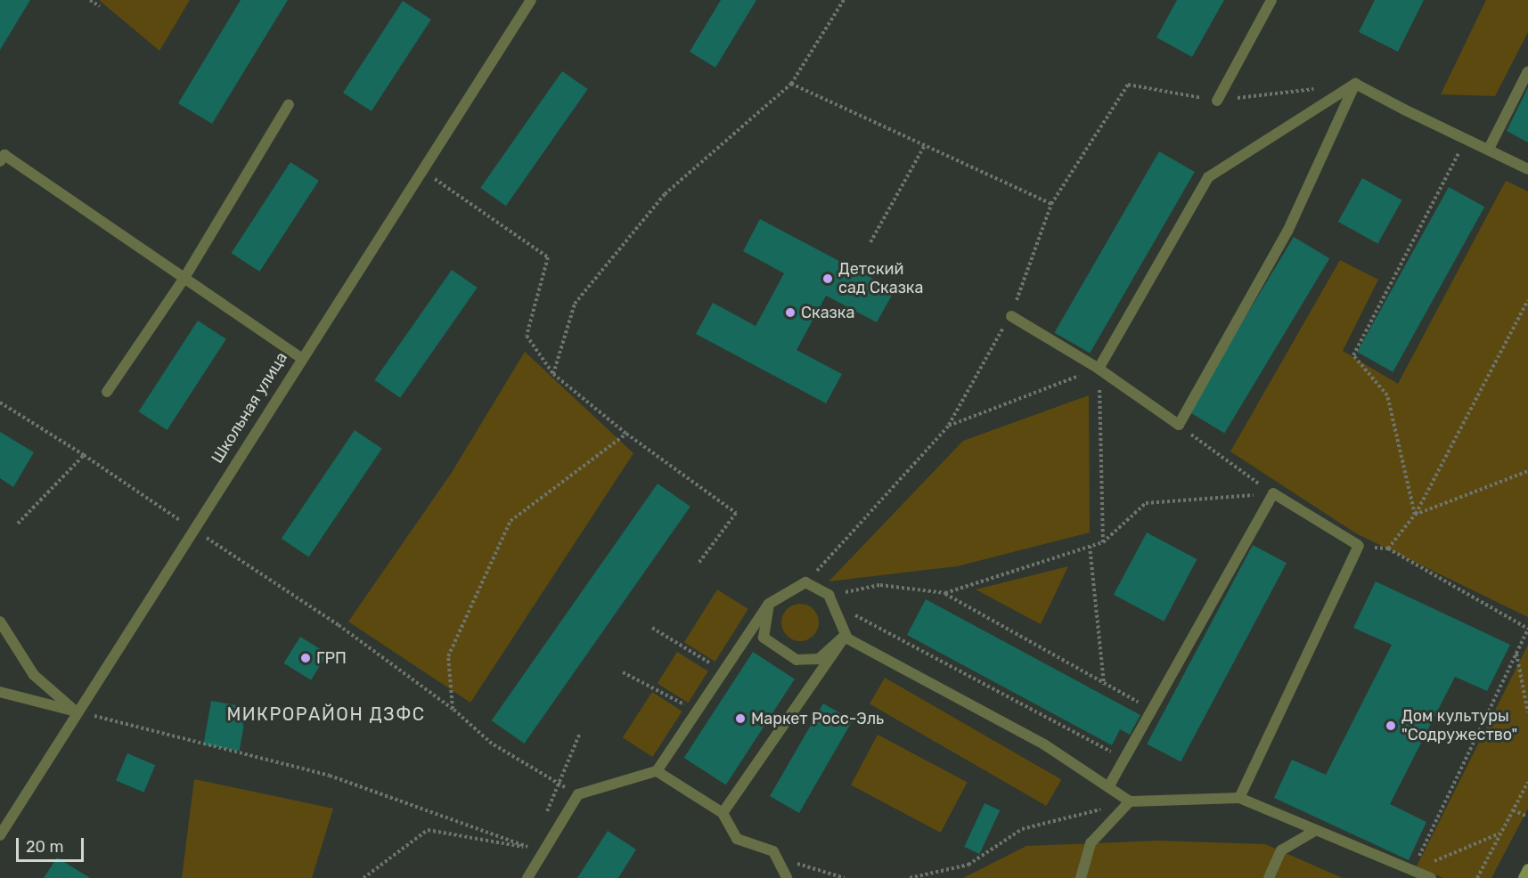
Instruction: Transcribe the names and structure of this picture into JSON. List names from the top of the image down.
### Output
{
  "streets": {
    "street": ["Школьная улица"]
  },
  "districts": ["МИКРОРАЙОН ДЗФС"],
  "places": [
    "Детский сад Сказка",
    "Сказка",
    "ГРП",
    "Маркет Росс-Эль",
    "Дом культуры \"Содружество\""
  ],
  "scale_bar": "20 m"
}
